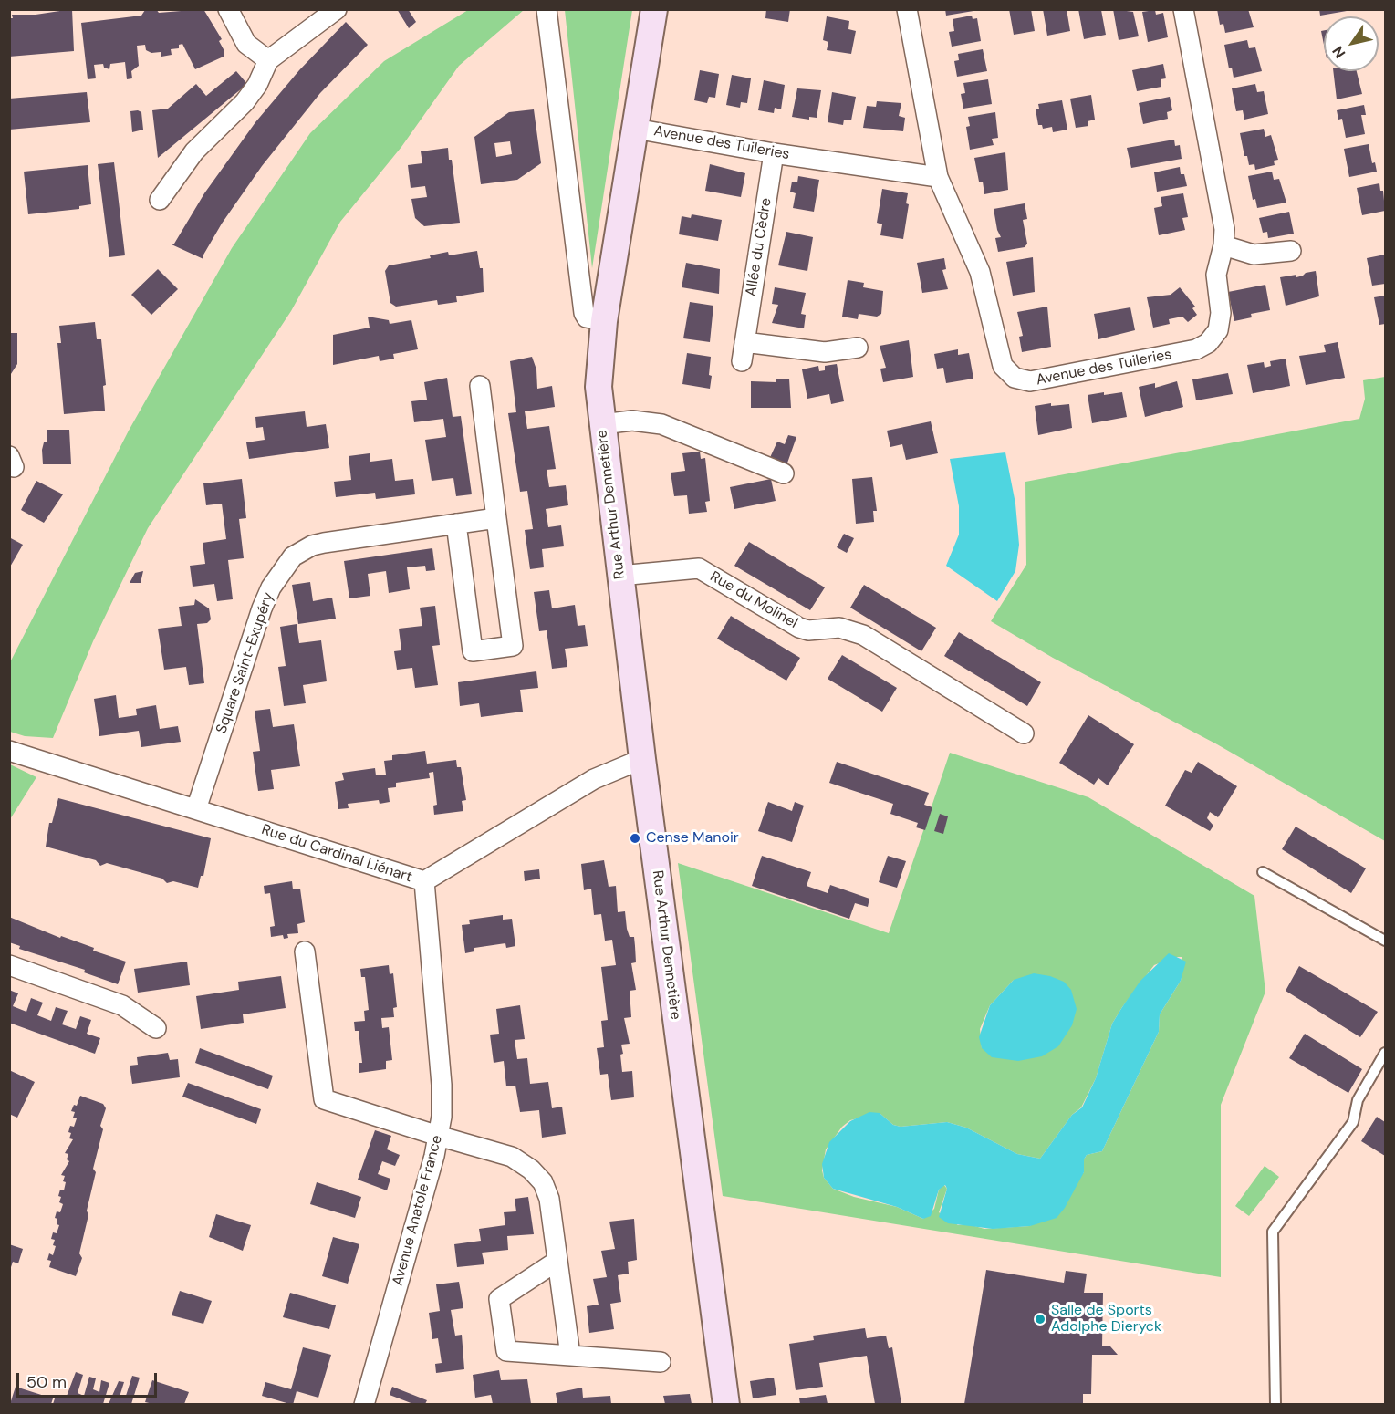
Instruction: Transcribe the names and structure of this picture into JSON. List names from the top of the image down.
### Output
{
  "streets": {
    "street": [
      "Avenue des Tuileries",
      "Allée du Cèdre",
      "Rue Arthur Dennetière",
      "Rue du Molinel",
      "Square Saint-Exupéry",
      "Rue du Cardinal Liénart",
      "Avenue Anatole France"
    ]
  },
  "crossings": [
    ["Avenue des Tuileries", "Allée du Cèdre"],
    ["Avenue des Tuileries", "Rue Arthur Dennetière"],
    ["Rue Arthur Dennetière", "Rue du Molinel"],
    ["Rue Arthur Dennetière", "Rue du Cardinal Liénart"],
    ["Square Saint-Exupéry", "Rue du Cardinal Liénart"],
    ["Rue du Cardinal Liénart", "Avenue Anatole France"]
  ],
  "places": ["Cense Manoir", "Salle de Sports Adolphe Dieryck"],
  "scale_bar": "50 m",
  "north": "bottom left"
}
